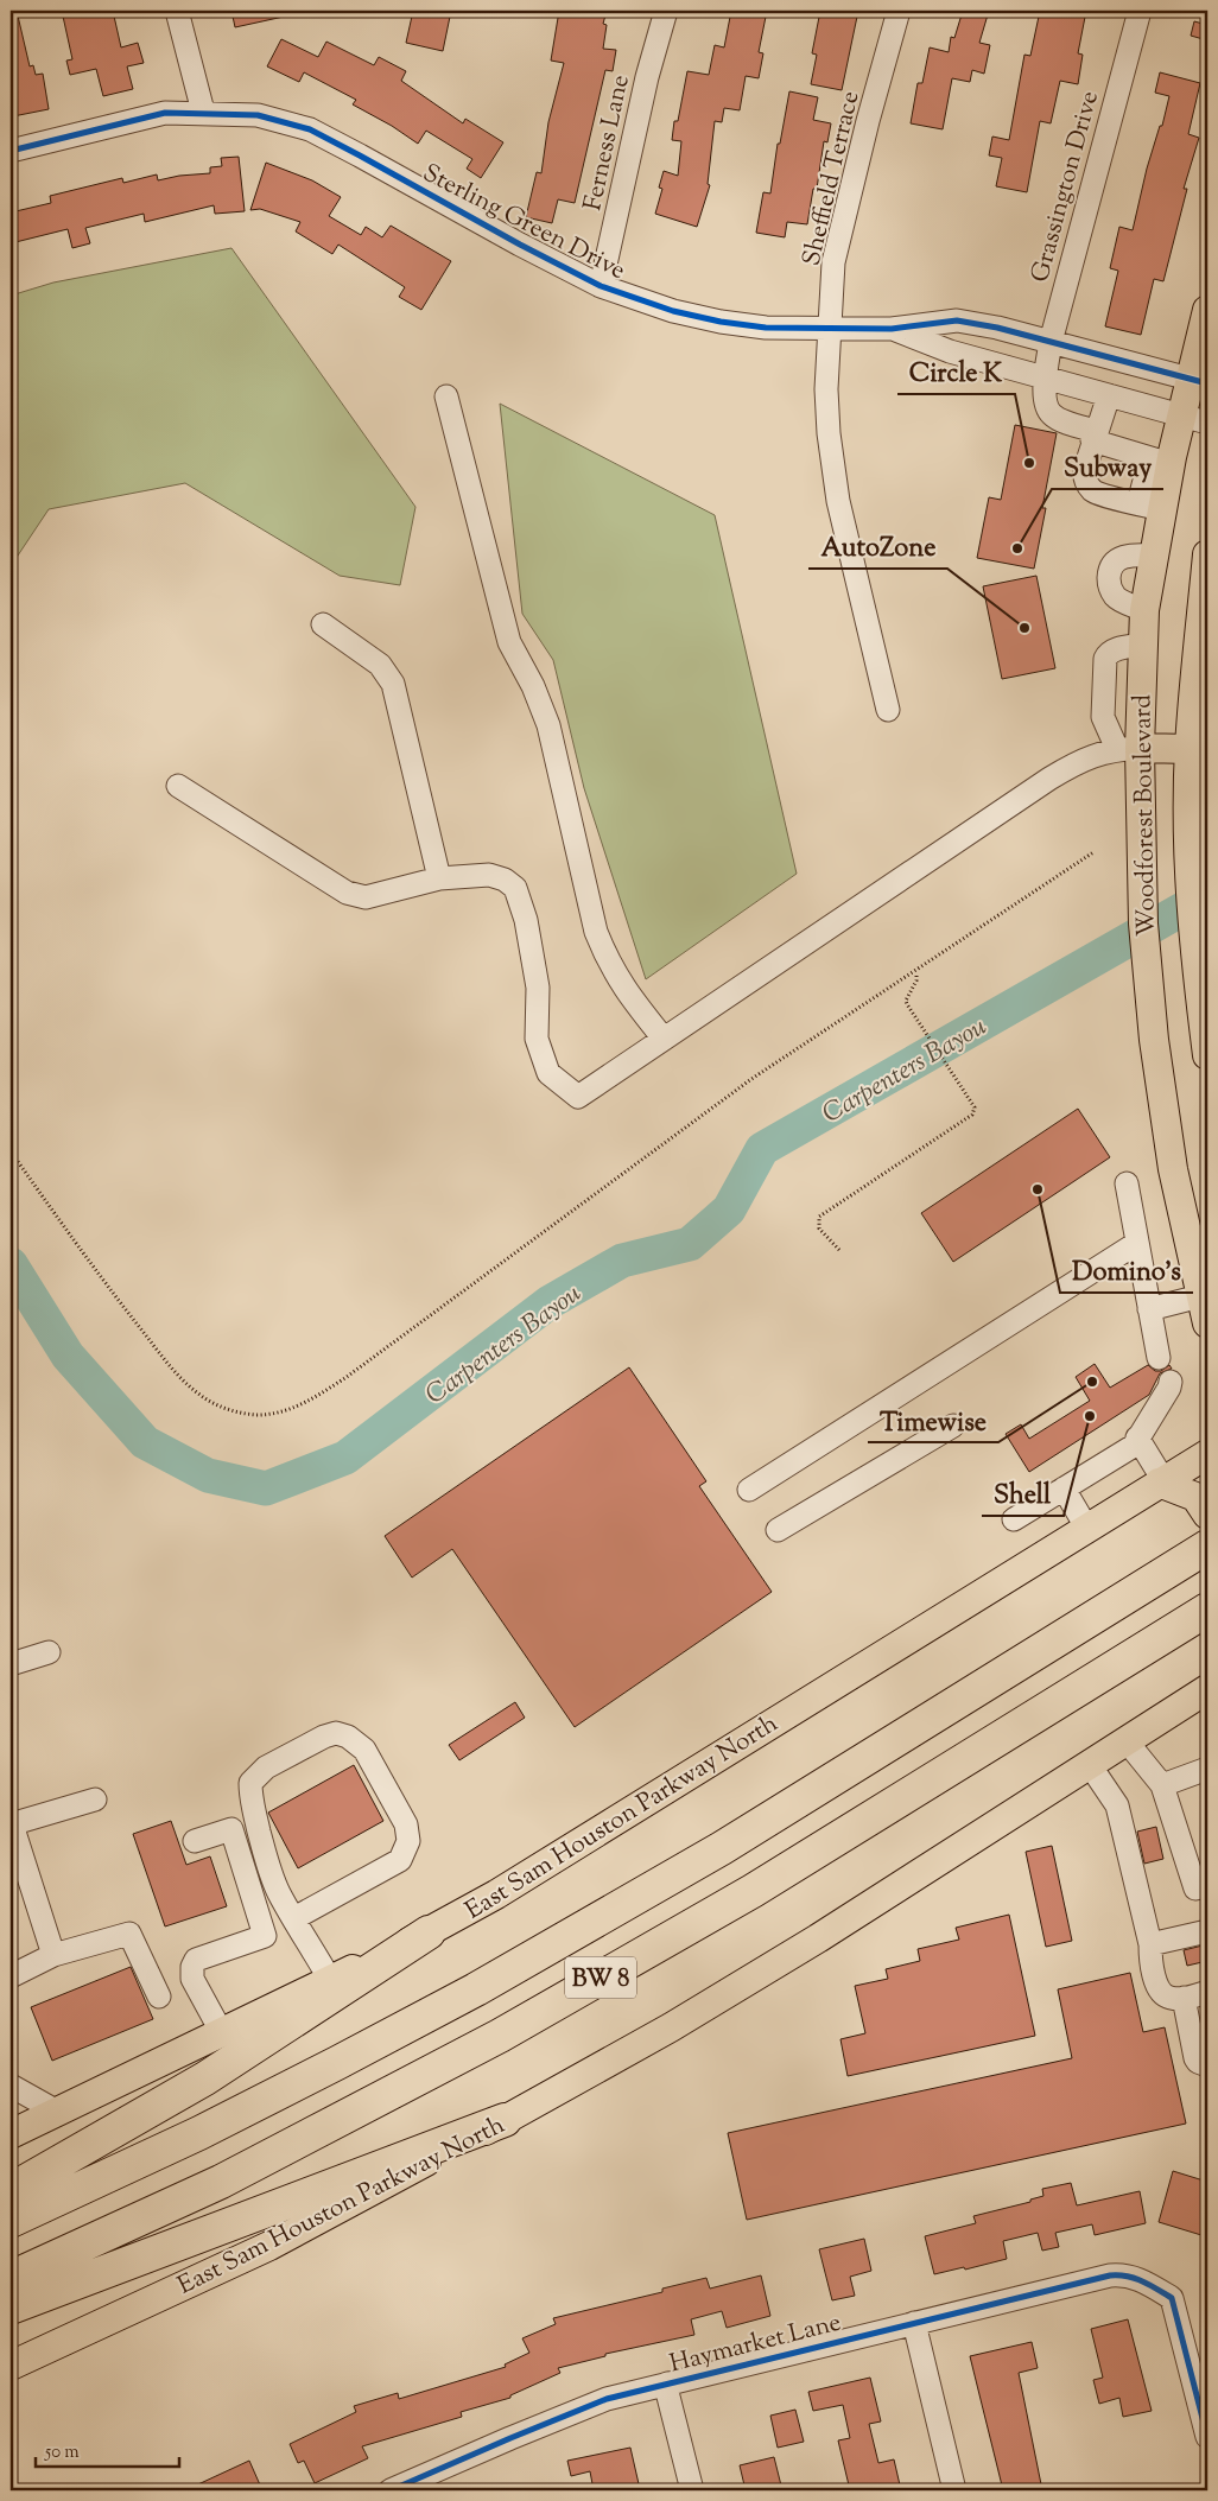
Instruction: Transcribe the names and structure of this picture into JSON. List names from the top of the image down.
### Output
{
  "streets": {
    "highway": ["BW 8"],
    "main road": ["Woodforest Boulevard", "East Sam Houston Parkway North"],
    "street": [
      "Ferness Lane",
      "Sheffield Terrace",
      "Grassington Drive",
      "Sterling Green Drive",
      "Haymarket Lane"
    ]
  },
  "crossings": [
    ["Ferness Lane", "Sterling Green Drive"],
    ["Sheffield Terrace", "Sterling Green Drive"],
    ["Grassington Drive", "Sterling Green Drive"],
    ["Sterling Green Drive", "Woodforest Boulevard"]
  ],
  "water": ["Carpenters Bayou"],
  "places": [
    "Circle K",
    "Subway",
    "AutoZone",
    "Domino's",
    "Timewise",
    "Shell"
  ],
  "scale_bar": "50 m"
}
